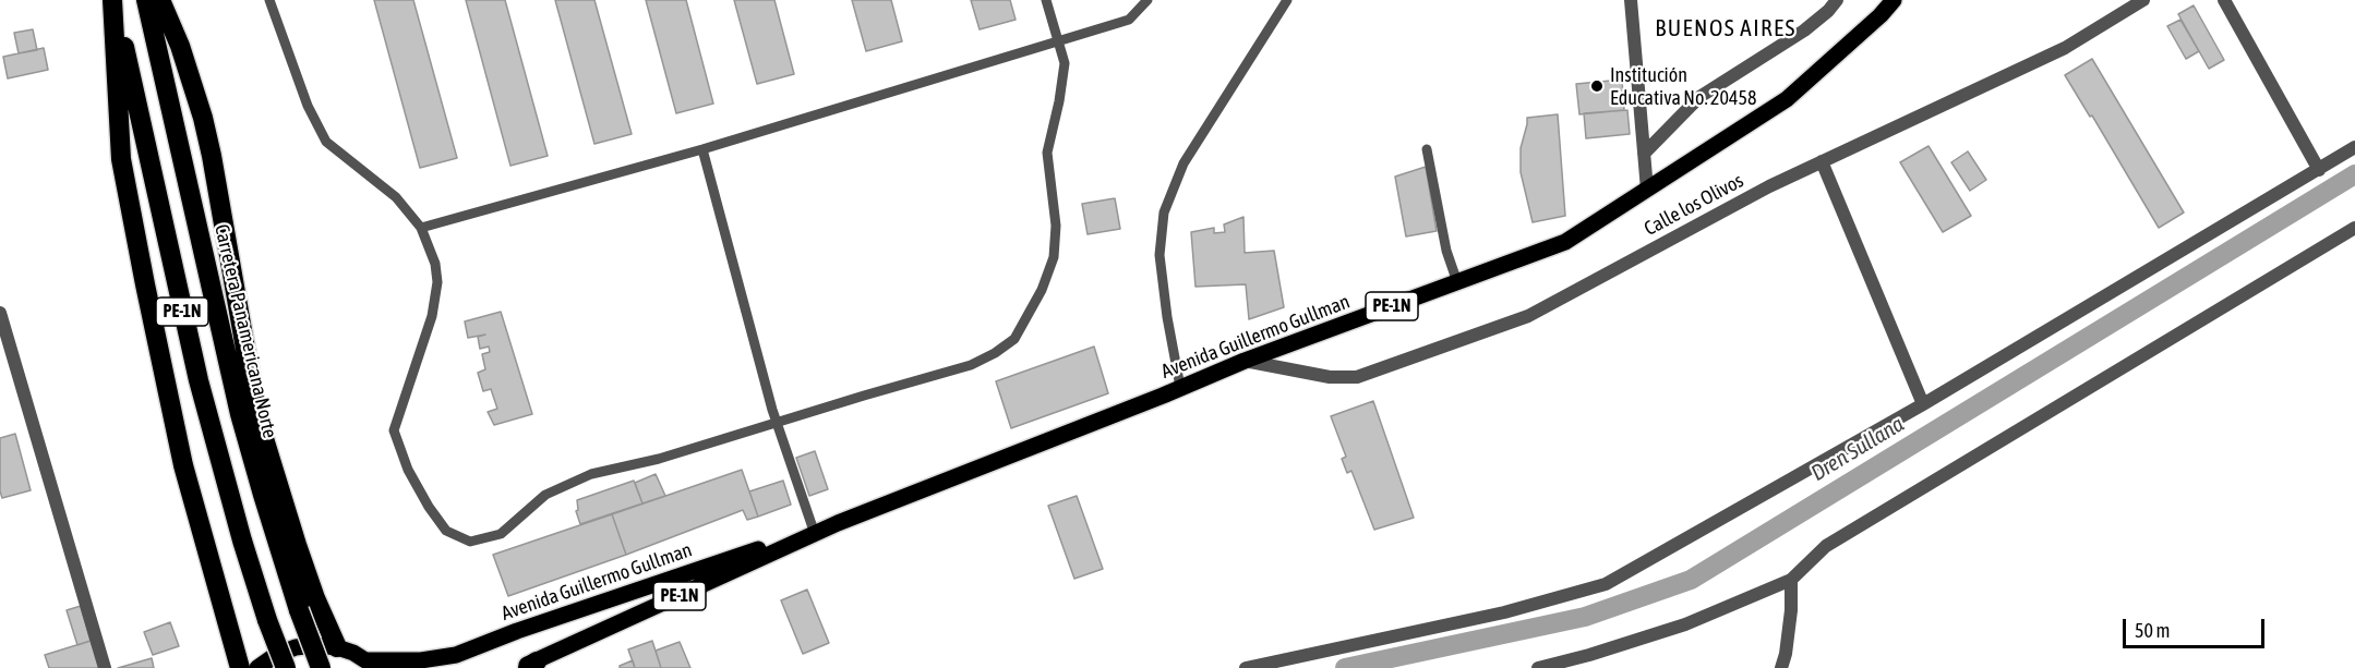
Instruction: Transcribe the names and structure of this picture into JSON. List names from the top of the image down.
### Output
{
  "streets": {
    "highway": ["PE-1N", "Carretera Panamericana Norte"],
    "main road": ["Avenida Guillermo Gullman"],
    "street": ["Calle los Olivos"]
  },
  "crossings": [
    ["Calle los Olivos", "Avenida Guillermo Gullman"],
    ["PE-1N", "Avenida Guillermo Gullman"]
  ],
  "districts": ["BUENOS AIRES"],
  "water": ["Dren Sullana"],
  "places": ["Institución Educativa No. 20458"],
  "scale_bar": "50 m"
}
